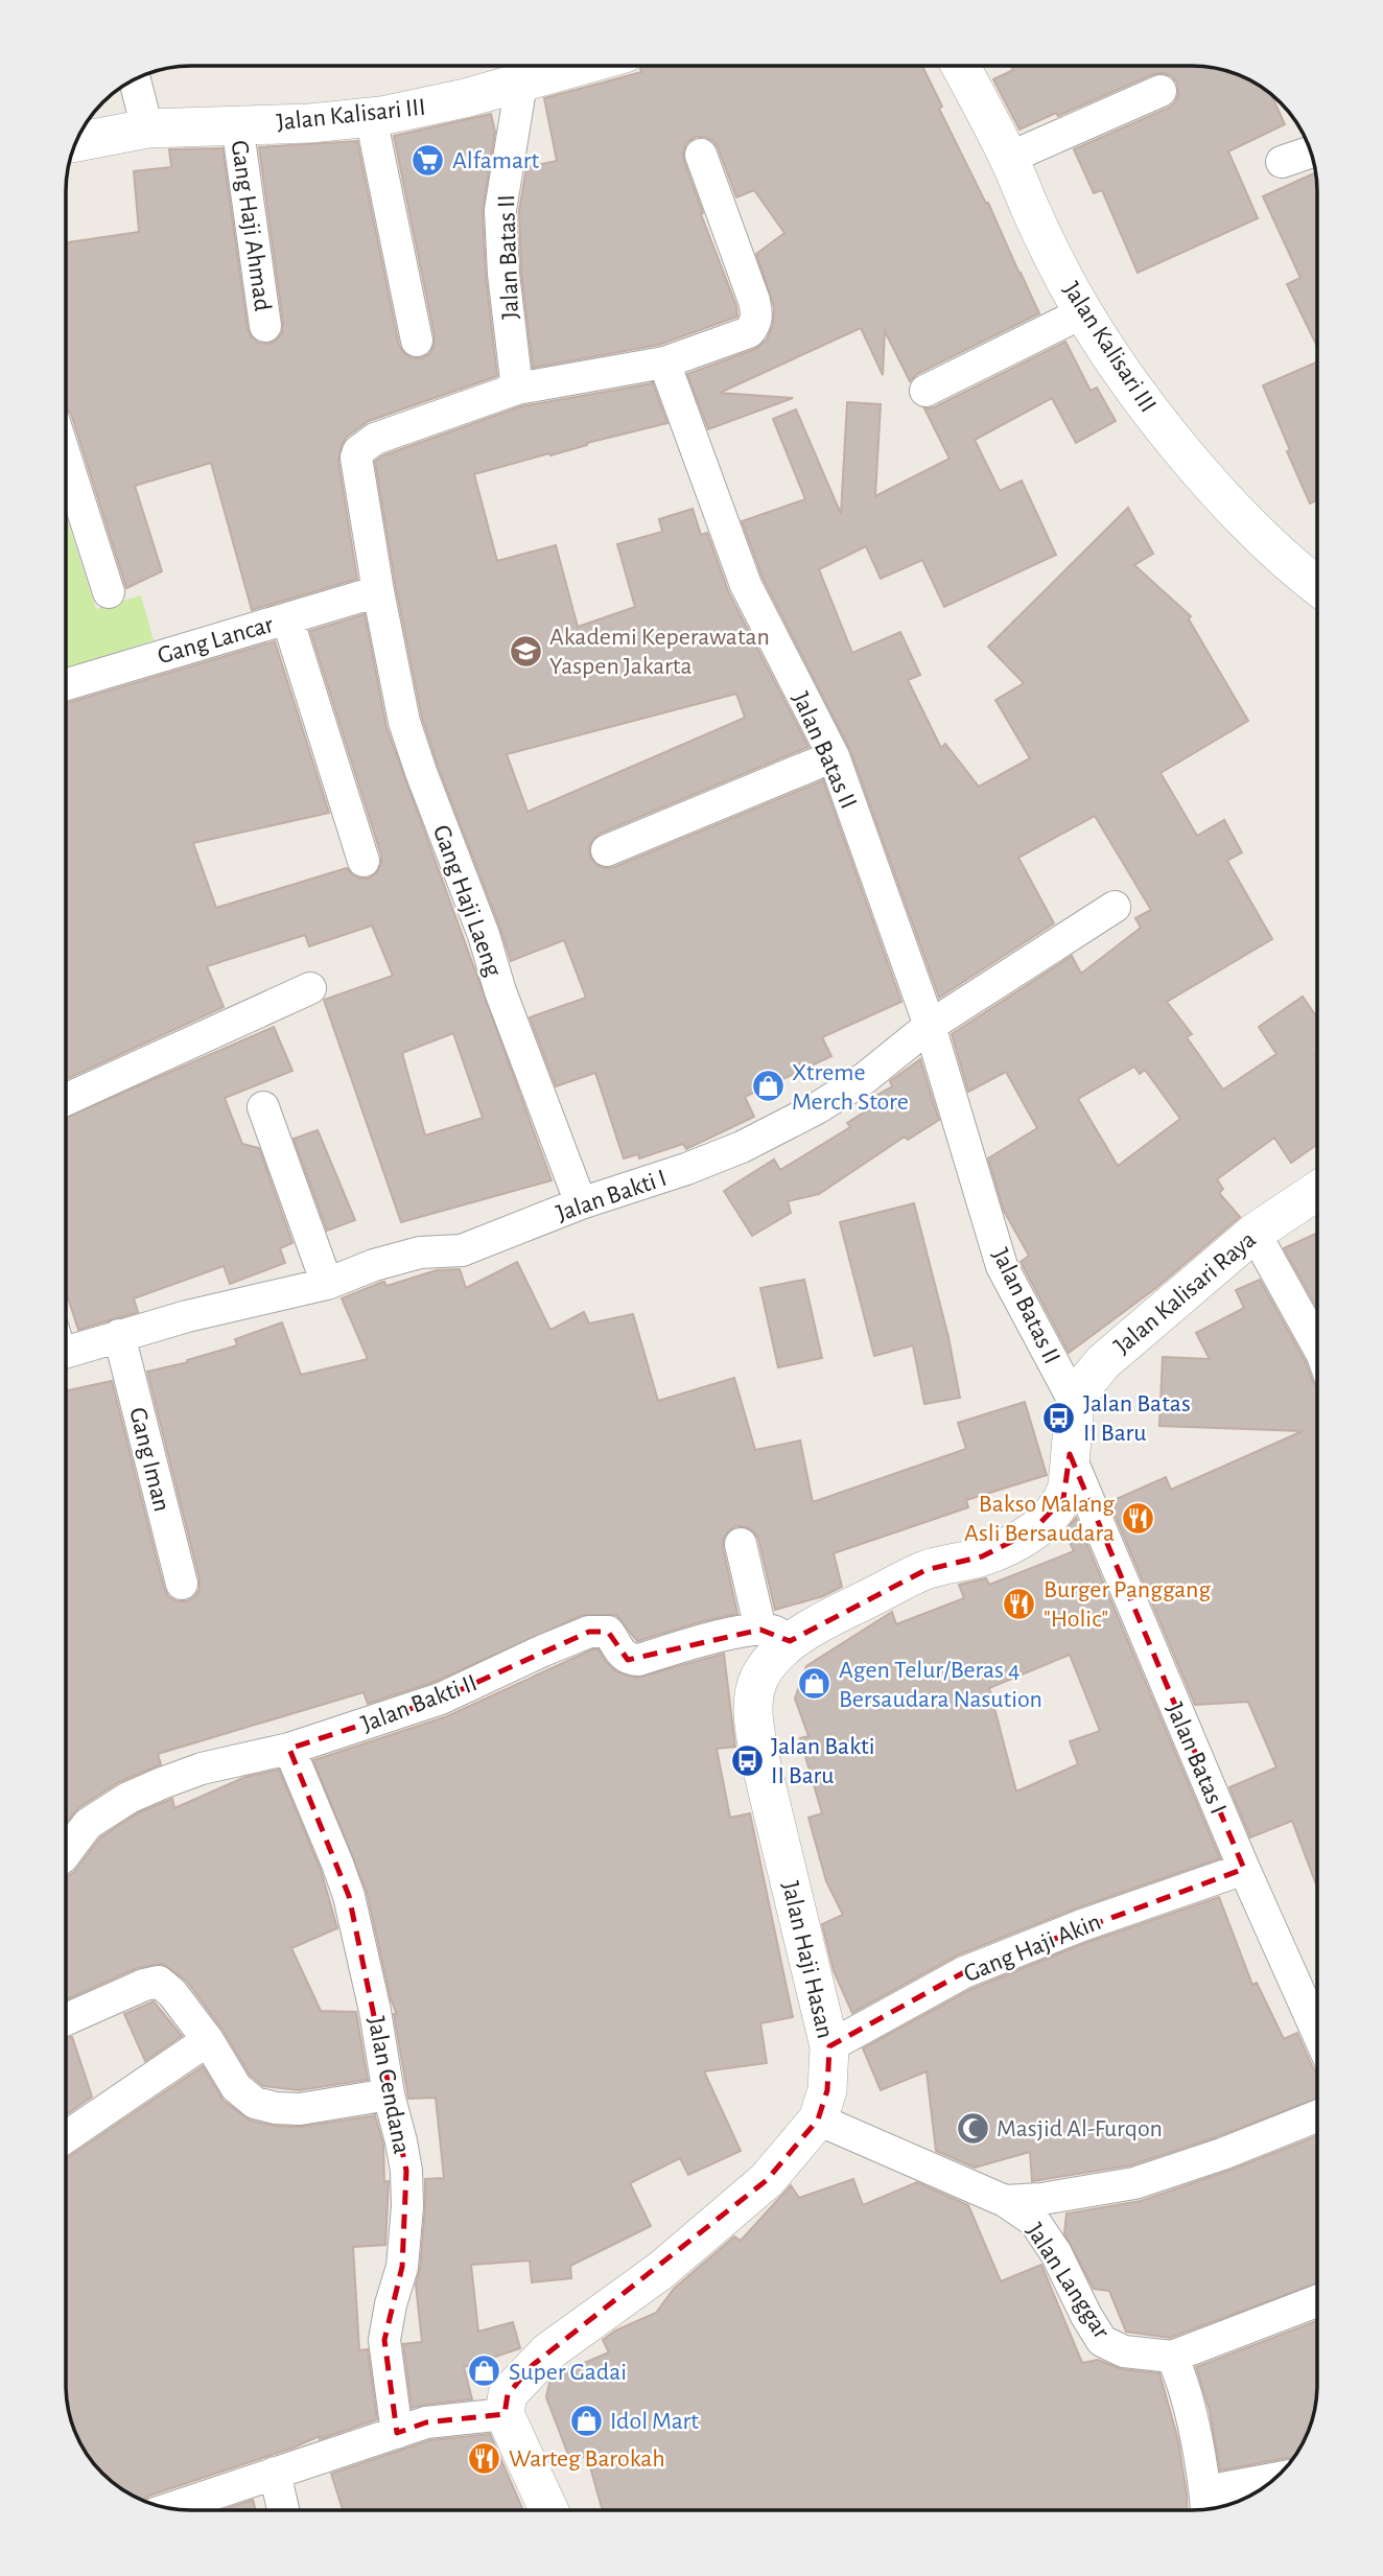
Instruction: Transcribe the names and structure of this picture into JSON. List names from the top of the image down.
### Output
{
  "streets": {
    "street": [
      "Jalan Kalisari III",
      "Gang Haji Ahmad",
      "Jalan Batas II",
      "Gang Lancar",
      "Gang Haji Laeng",
      "Jalan Bakti I",
      "Jalan Kalisari Raya",
      "Gang Iman",
      "Jalan Bakti II",
      "Jalan Batas I",
      "Gang Haji Akin",
      "Jalan Haji Hasan",
      "Jalan Cendana",
      "Jalan Langgar"
    ]
  },
  "crossings": [
    ["Jalan Kalisari III", "Gang Haji Ahmad"],
    ["Jalan Kalisari III", "Jalan Batas II"],
    ["Jalan Batas II", "Gang Haji Laeng"],
    ["Jalan Batas II", "Jalan Bakti I"],
    ["Jalan Batas II", "Jalan Kalisari Raya"],
    ["Jalan Batas II", "Jalan Batas I"],
    ["Jalan Batas II", "Jalan Haji Hasan"],
    ["Gang Lancar", "Gang Haji Laeng"],
    ["Gang Haji Laeng", "Jalan Bakti I"],
    ["Jalan Bakti I", "Gang Iman"],
    ["Jalan Kalisari Raya", "Jalan Batas I"],
    ["Jalan Kalisari Raya", "Jalan Haji Hasan"],
    ["Jalan Bakti II", "Jalan Haji Hasan"],
    ["Jalan Bakti II", "Jalan Cendana"],
    ["Jalan Batas I", "Gang Haji Akin"],
    ["Jalan Batas I", "Jalan Haji Hasan"],
    ["Gang Haji Akin", "Jalan Haji Hasan"],
    ["Jalan Haji Hasan", "Jalan Langgar"]
  ],
  "places": {
    "supermarket": ["Alfamart"],
    "school or university": ["Akademi Keperawatan Yaspen Jakarta"],
    "shop": [
      "Xtreme Merch Store",
      "Agen Telur/Beras 4 Bersaudara Nasution",
      "Super Gadai",
      "Idol Mart"
    ],
    "bus stop": ["Jalan Batas II Baru", "Jalan Bakti II Baru"],
    "restaurant": ["Bakso Malang Asli Bersaudara", "Burger Panggang \"Holic\"", "Warteg Barokah"],
    "mosque": ["Masjid Al-Furqon"]
  }
}
